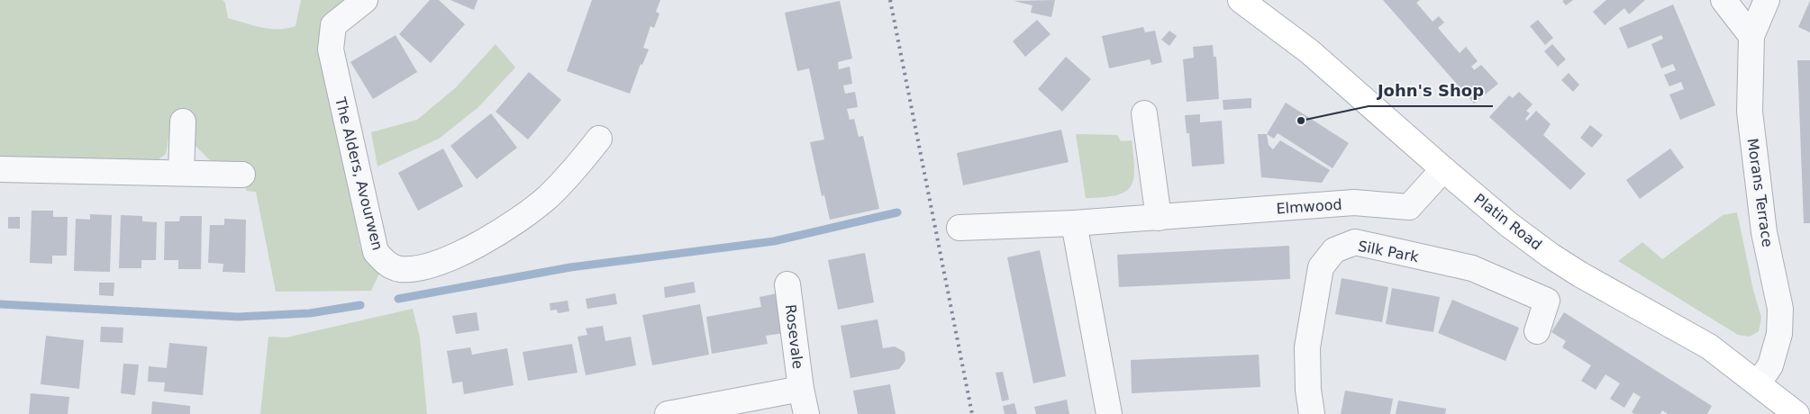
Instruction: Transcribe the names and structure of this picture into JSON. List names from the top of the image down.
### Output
{
  "streets": {
    "main road": ["Platin Road"],
    "street": [
      "The Alders, Avourwen",
      "Morans Terrace",
      "Elmwood",
      "Silk Park",
      "Rosevale"
    ]
  },
  "crossings": [
    ["Morans Terrace", "Platin Road"],
    ["Elmwood", "Platin Road"]
  ],
  "places": ["John's Shop"]
}
